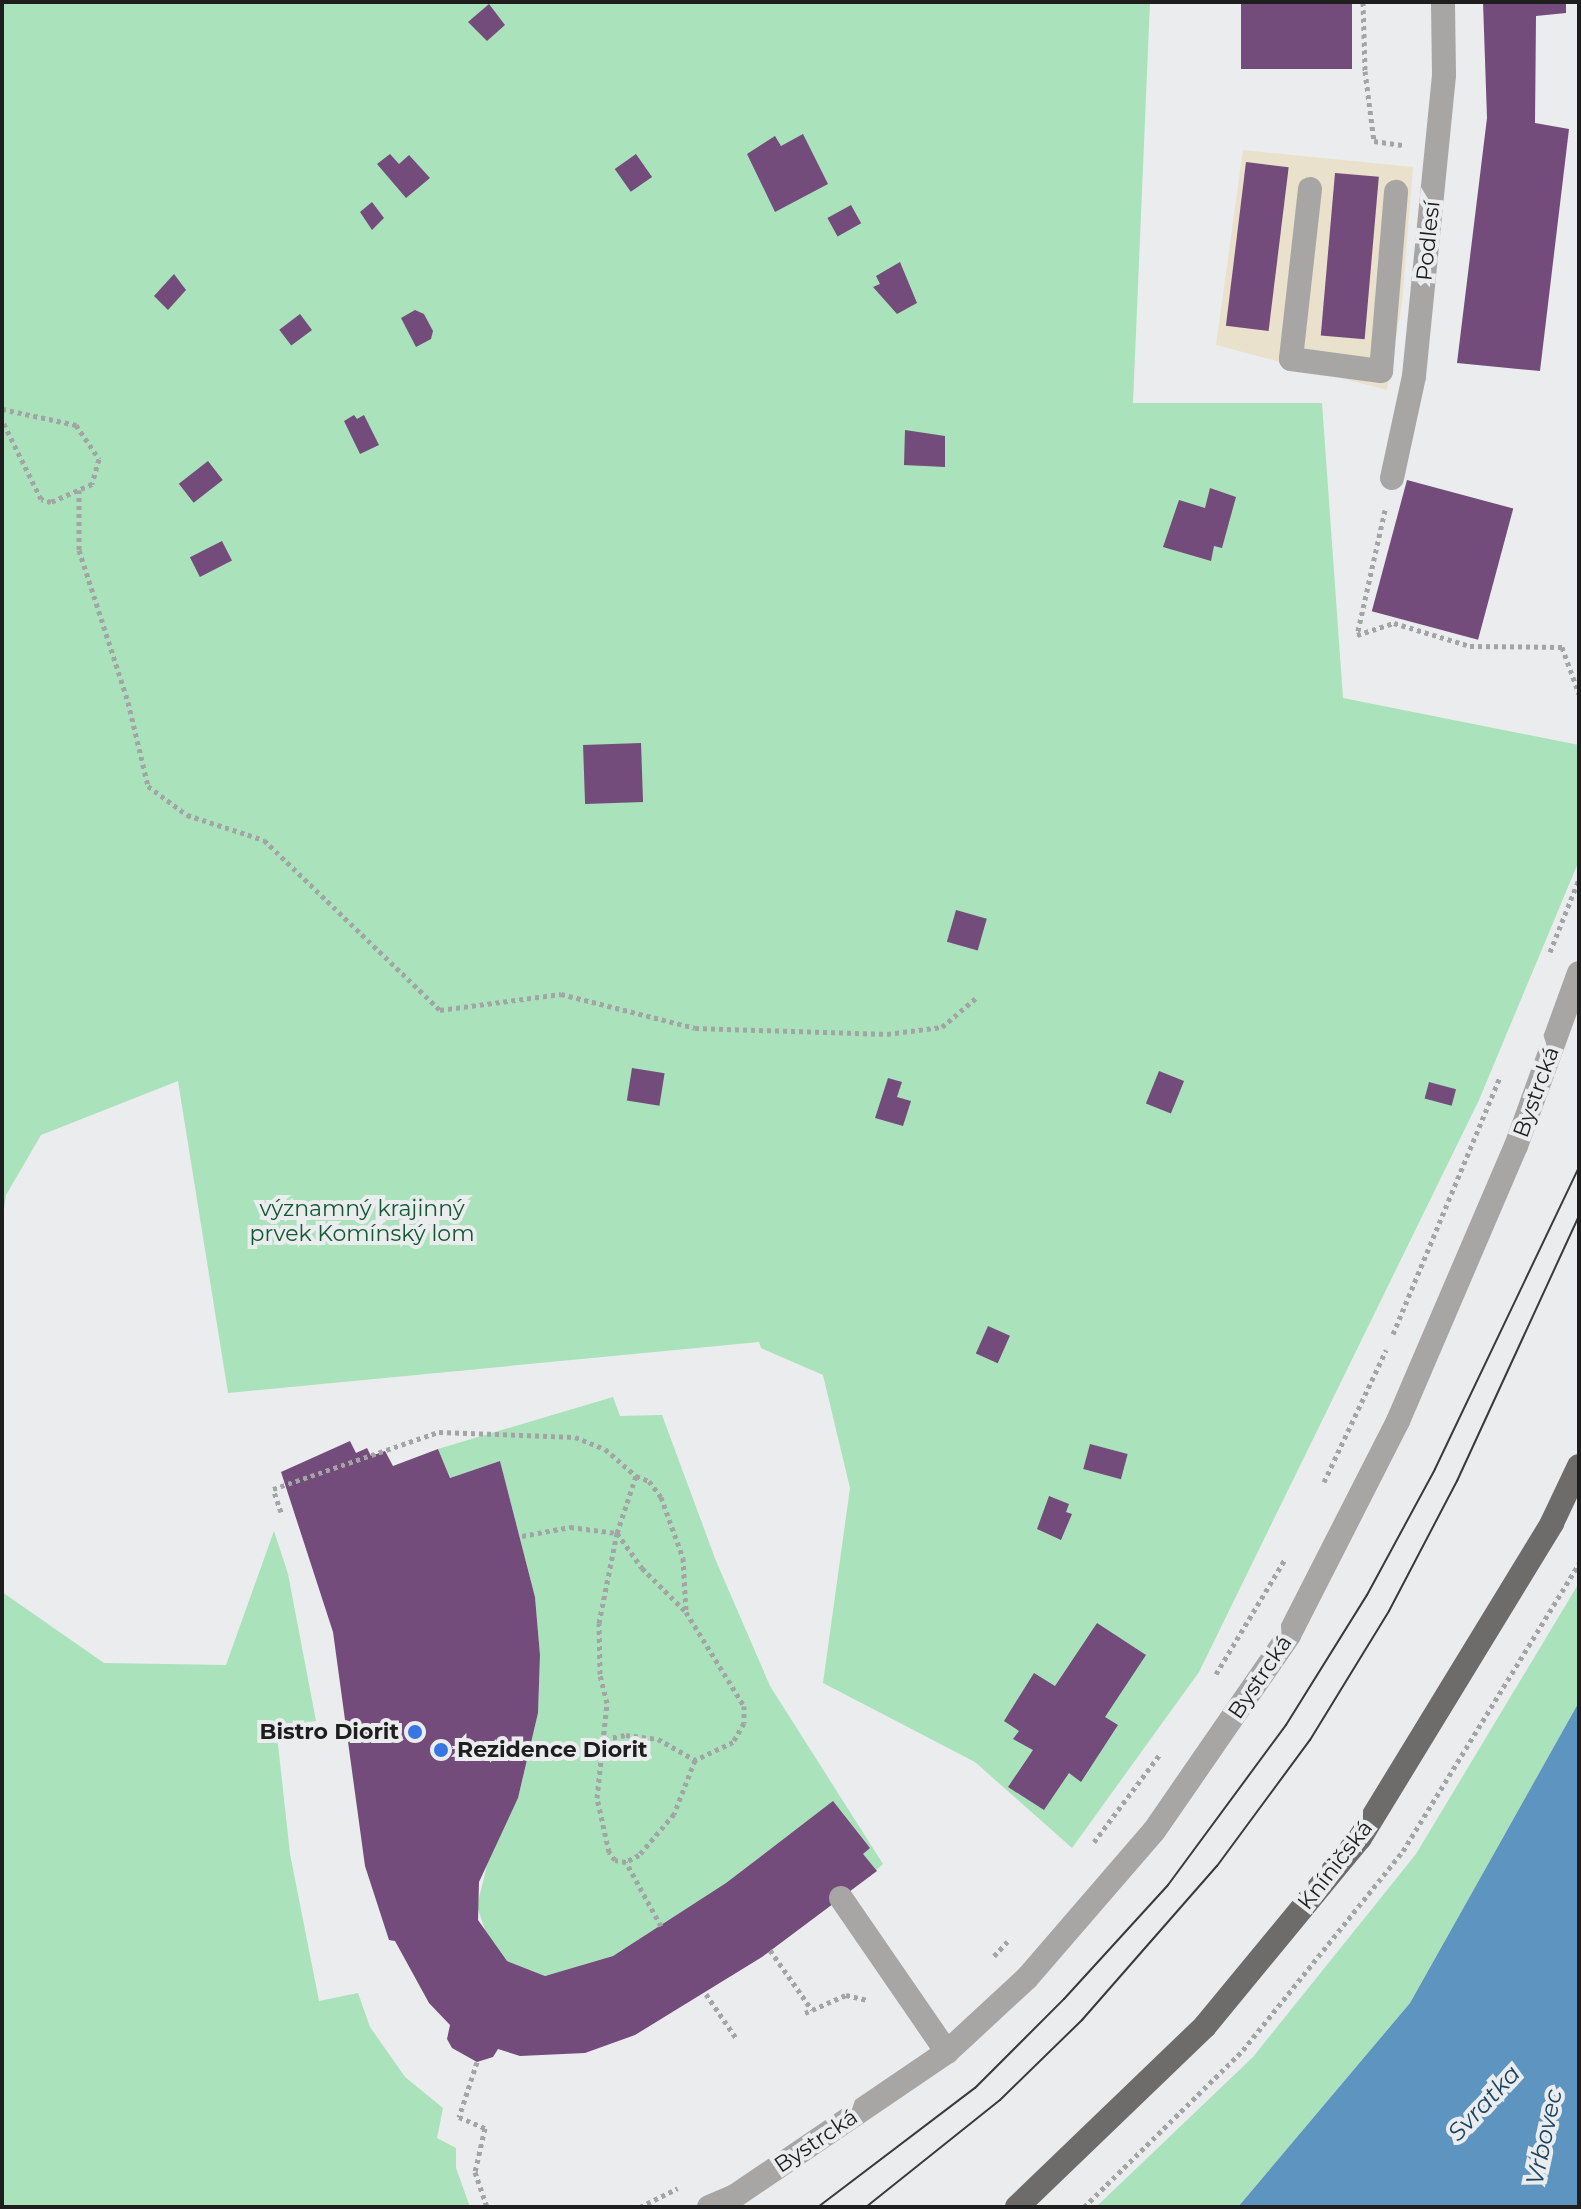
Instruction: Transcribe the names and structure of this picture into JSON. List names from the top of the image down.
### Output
{
  "streets": {
    "main road": ["Kníničská"],
    "street": ["Podlesí", "Bystrcká"]
  },
  "water": ["Svratka", "Vrbovec"],
  "parks": ["významný krajinný prvek Komínský lom"],
  "places": ["Bistro Diorit", "Rezidence Diorit"]
}
